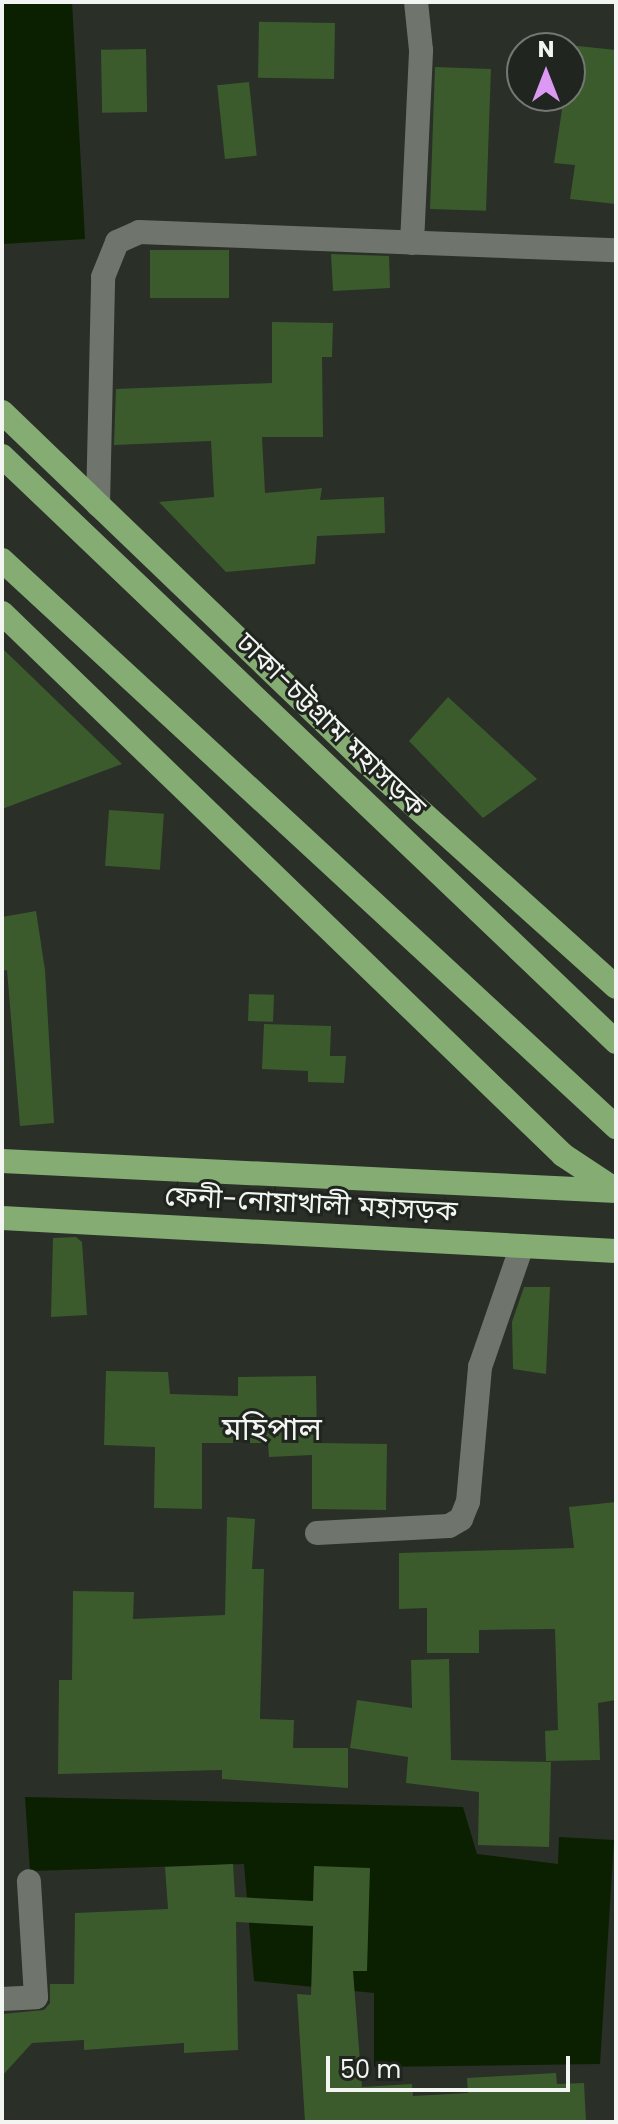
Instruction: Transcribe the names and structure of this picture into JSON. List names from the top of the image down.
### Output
{
  "streets": {
    "highway": ["ঢাকা-চট্টগ্রাম মহাসড়ক", "ফেনী-নোয়াখালী মহাসড়ক"]
  },
  "districts": ["মহিপাল"],
  "scale_bar": "50 m",
  "north": "top"
}
